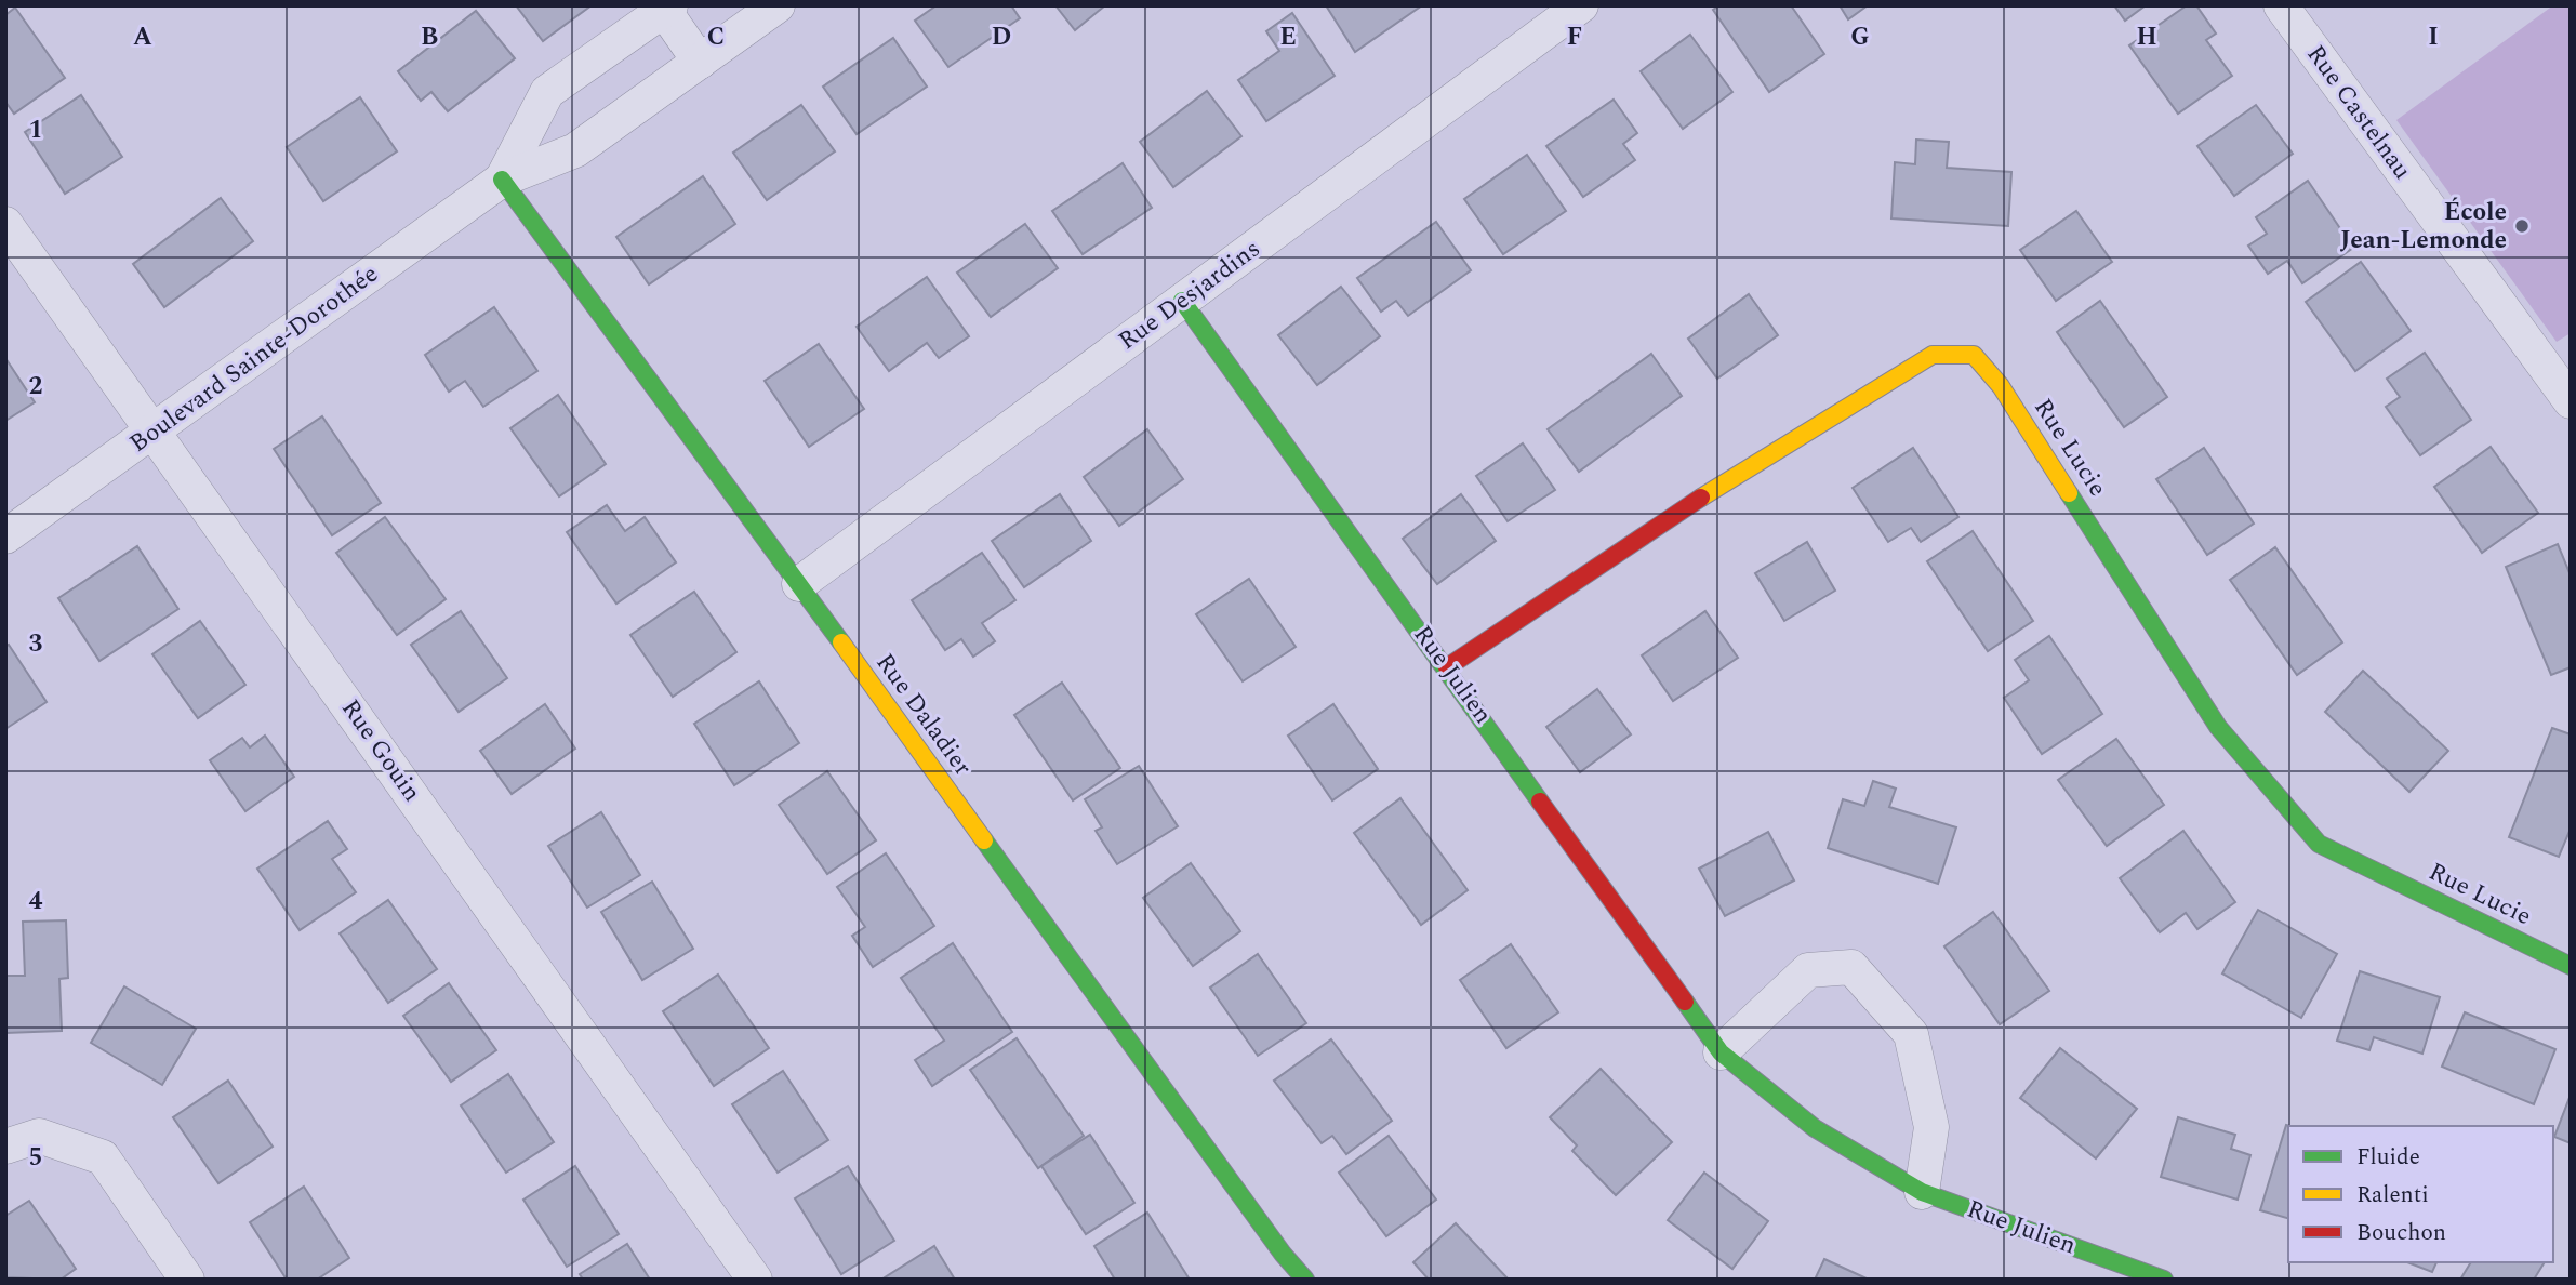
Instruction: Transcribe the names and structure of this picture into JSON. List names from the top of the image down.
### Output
{
  "streets": {
    "street": [
      "Rue Castelnau",
      "Rue Desjardins",
      "Boulevard Sainte-Dorothée",
      "Rue Lucie",
      "Rue Julien",
      "Rue Daladier",
      "Rue Gouin"
    ]
  },
  "crossings": [
    ["Rue Desjardins", "Rue Julien"],
    ["Rue Desjardins", "Rue Daladier"],
    ["Boulevard Sainte-Dorothée", "Rue Daladier"],
    ["Boulevard Sainte-Dorothée", "Rue Gouin"],
    ["Rue Lucie", "Rue Julien"]
  ],
  "places": ["École Jean-Lemonde"],
  "legend": ["Fluide", "Ralenti", "Bouchon"],
  "grid": {
    "columns": [
      "A",
      "B",
      "C",
      "D",
      "E",
      "F",
      "G",
      "H",
      "I"
    ],
    "rows": [
      "1",
      "2",
      "3",
      "4",
      "5"
    ]
  }
}
